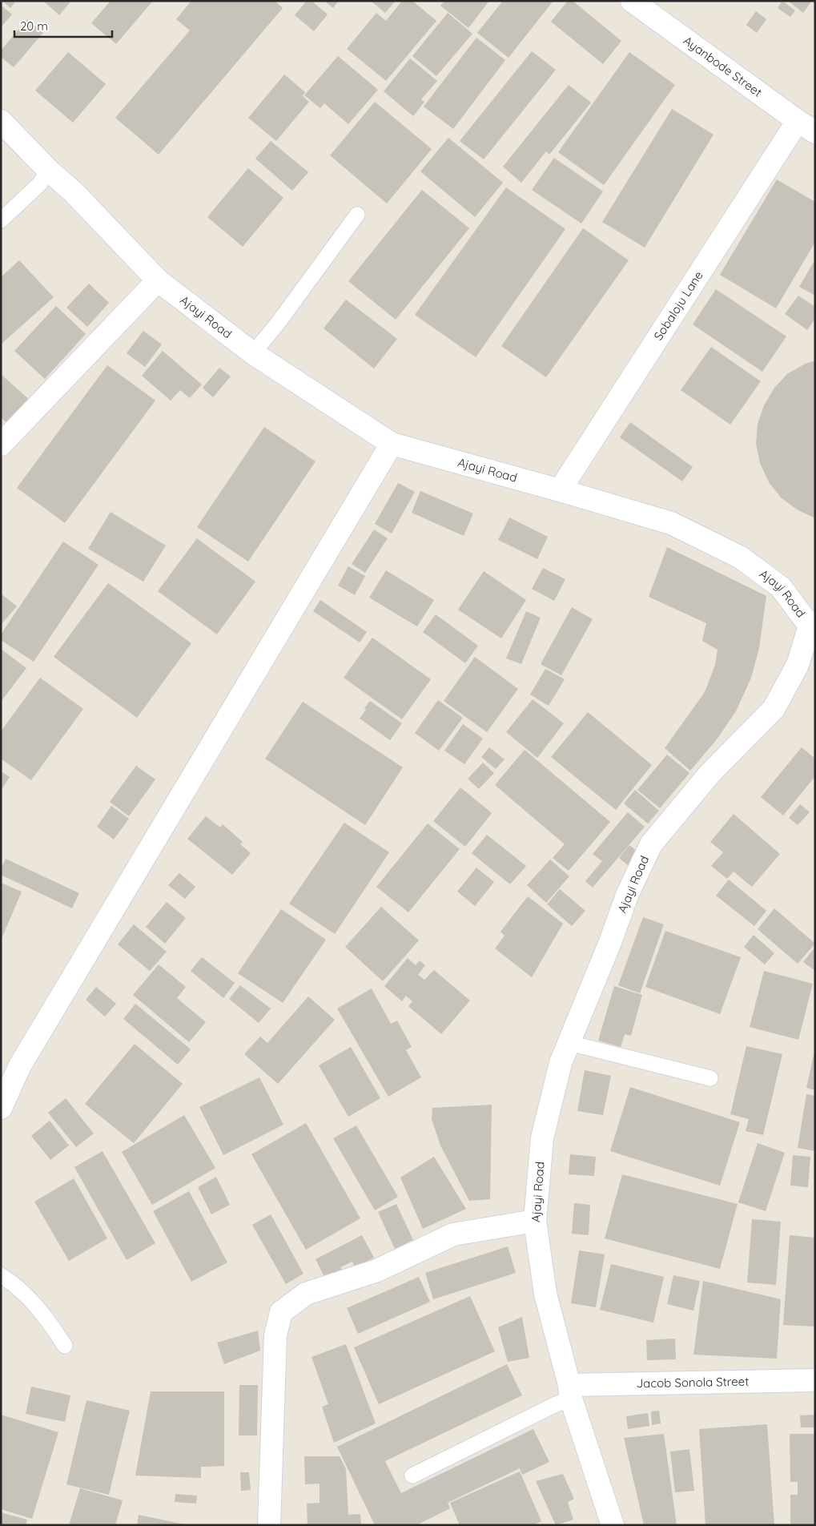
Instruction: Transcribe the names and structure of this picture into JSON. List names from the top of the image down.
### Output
{
  "streets": {
    "street": [
      "Ayanbode Street",
      "Sobaloju Lane",
      "Ajayi Road",
      "Jacob Sonola Street"
    ]
  },
  "crossings": [
    ["Ayanbode Street", "Sobaloju Lane"],
    ["Sobaloju Lane", "Ajayi Road"],
    ["Ajayi Road", "Jacob Sonola Street"]
  ],
  "scale_bar": "20 m"
}
